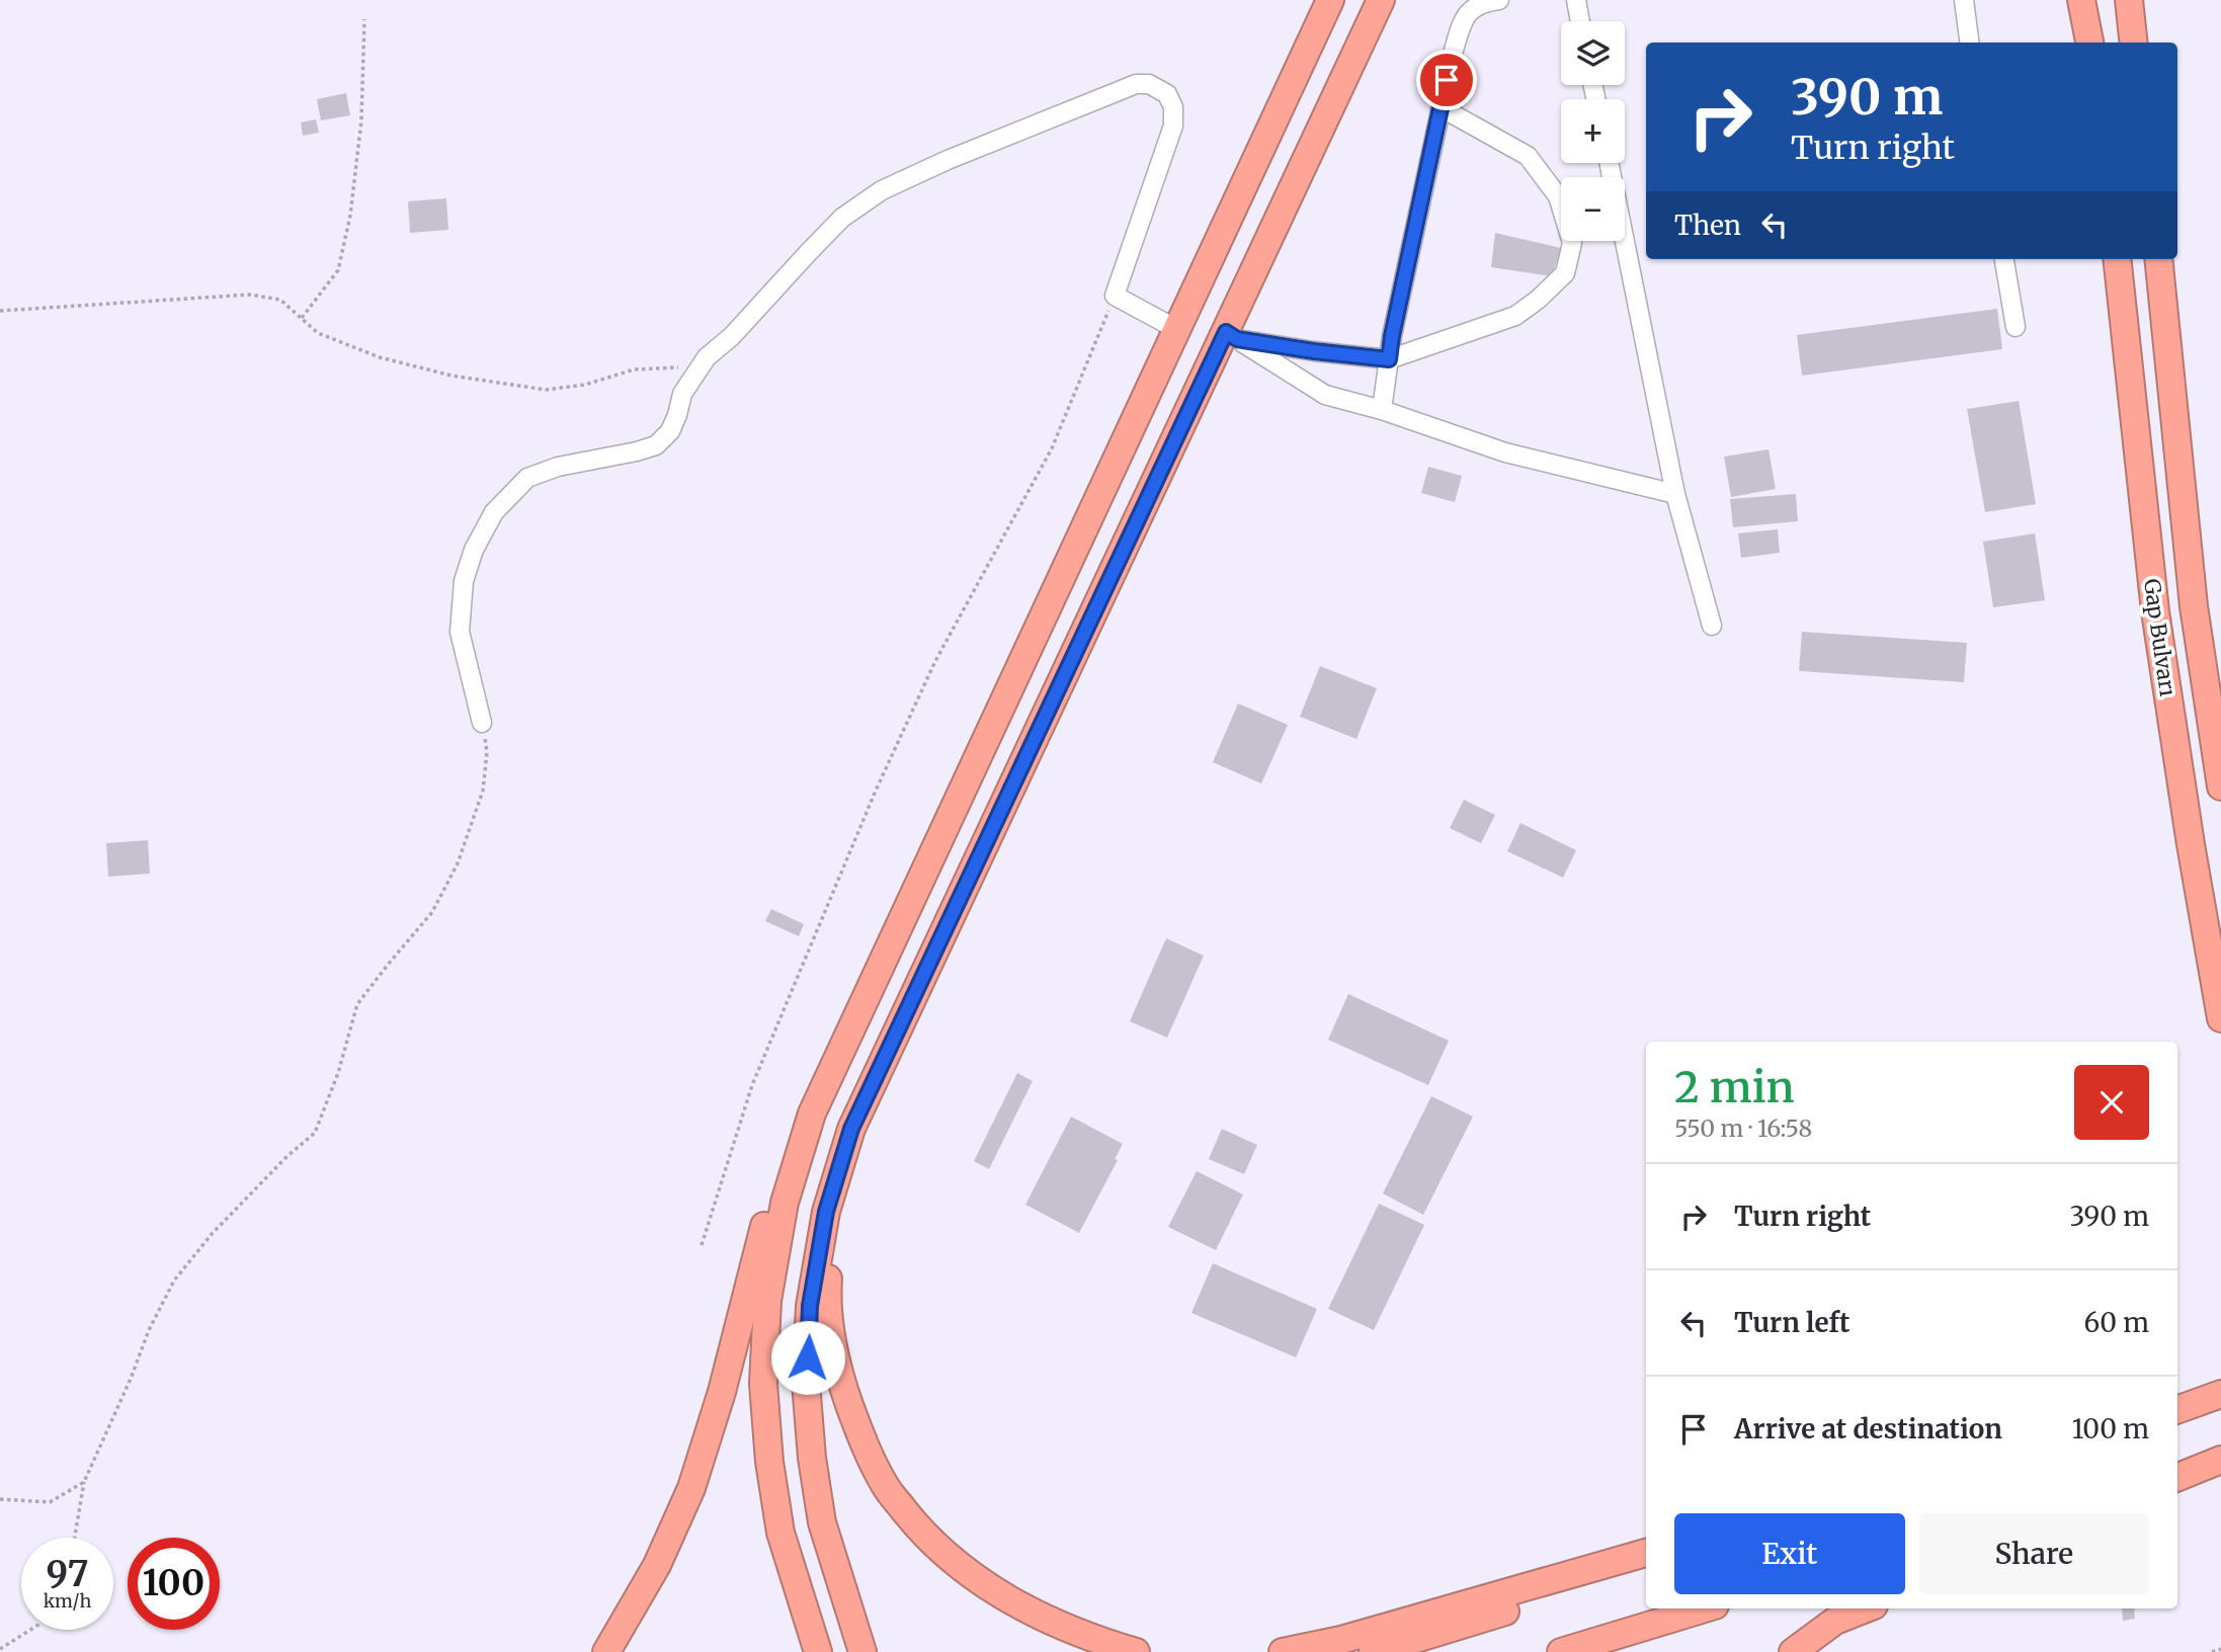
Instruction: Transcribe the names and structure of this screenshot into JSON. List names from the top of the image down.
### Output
{
  "streets": {
    "highway": ["Gap Bulvarı"]
  },
  "page": {
    "map_buttons": ["+", "−"],
    "turn": ["390 m", "Turn right"],
    "then": "Then",
    "heading": ["2 min", "550 m · 16:58"],
    "list": [
      {
        "name": "Turn right",
        "value": "390 m"
      },
      {
        "name": "Turn left",
        "value": "60 m"
      },
      {
        "name": "Arrive at destination",
        "value": "100 m"
      }
    ],
    "buttons": ["Exit", "Share"],
    "speed": "97 km/h",
    "limit": "100"
  }
}
